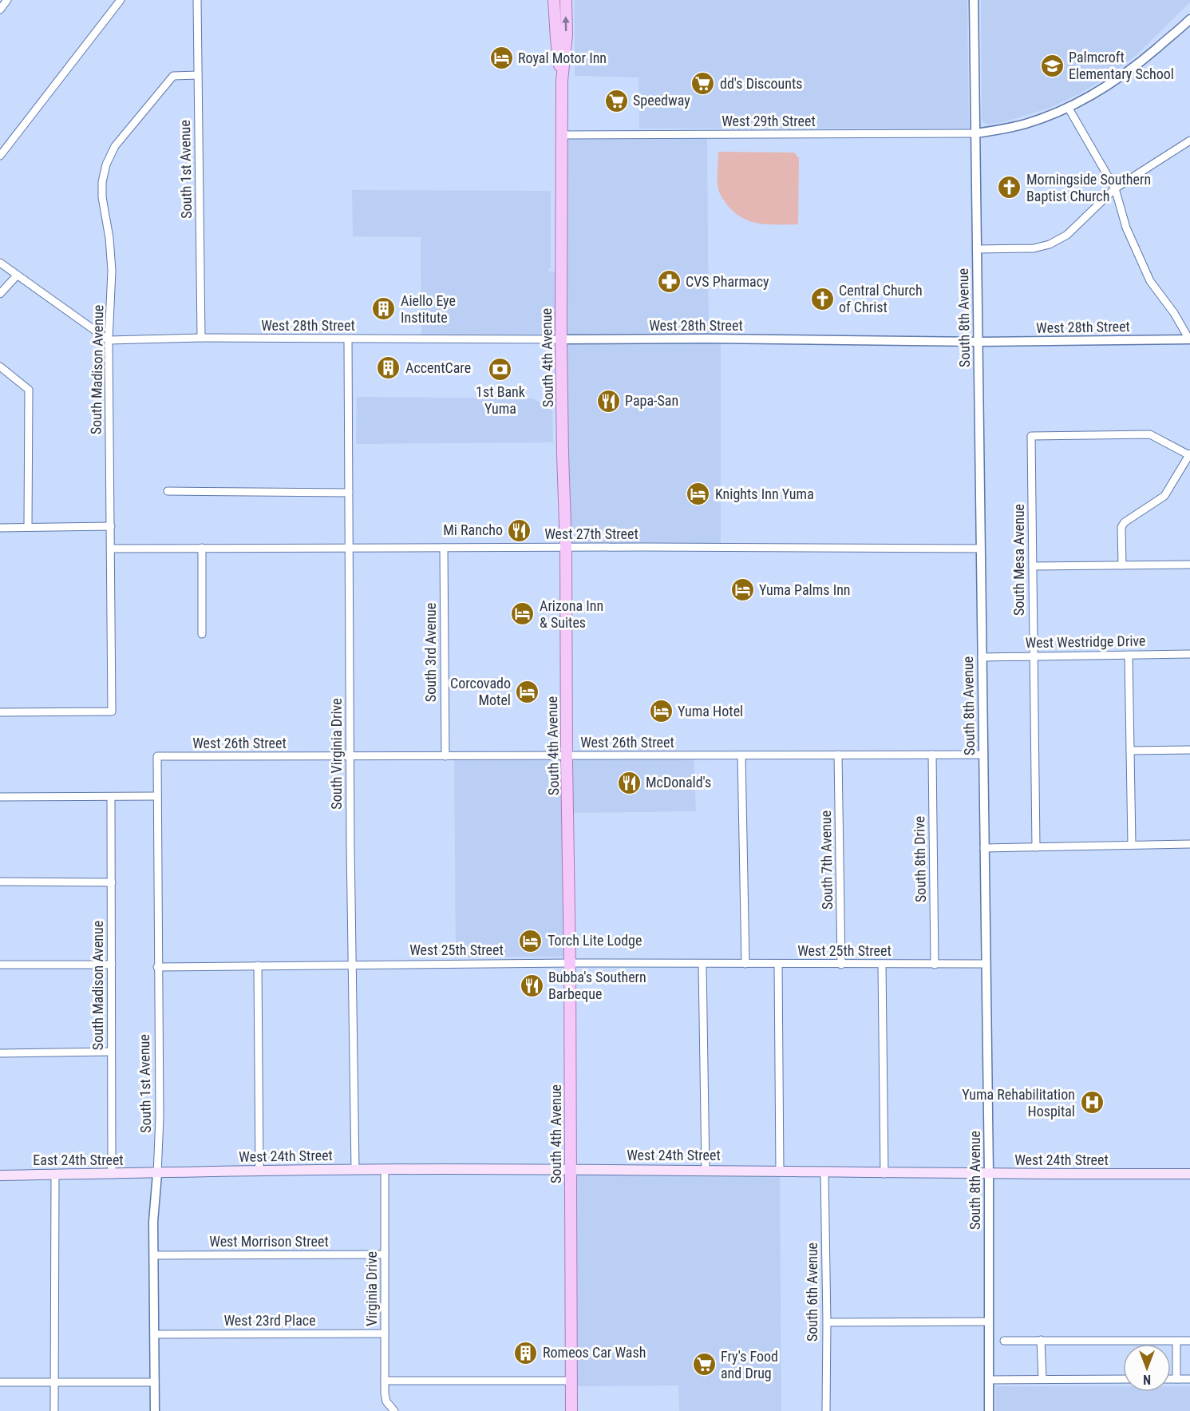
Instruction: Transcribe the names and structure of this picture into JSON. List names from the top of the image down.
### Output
{
  "streets": {
    "main road": ["South 4th Avenue", "West 24th Street", "East 24th Street"],
    "street": [
      "West 29th Street",
      "South 1st Avenue",
      "South 8th Avenue",
      "West 28th Street",
      "South Madison Avenue",
      "West 27th Street",
      "South Mesa Avenue",
      "West Westridge Drive",
      "South 3rd Avenue",
      "West 26th Street",
      "South Virginia Drive",
      "South 8th Drive",
      "South 7th Avenue",
      "West 25th Street",
      "West Morrison Street",
      "Virginia Drive",
      "South 6th Avenue",
      "West 23rd Place"
    ]
  },
  "crossings": [
    ["West 29th Street", "South 8th Avenue"],
    ["West 29th Street", "South 4th Avenue"],
    ["South 1st Avenue", "West 28th Street"],
    ["South 1st Avenue", "South Madison Avenue"],
    ["South 1st Avenue", "West 26th Street"],
    ["South 1st Avenue", "West 25th Street"],
    ["South 1st Avenue", "West 24th Street"],
    ["South 1st Avenue", "East 24th Street"],
    ["South 1st Avenue", "West Morrison Street"],
    ["South 1st Avenue", "West 23rd Place"],
    ["South 8th Avenue", "West 28th Street"],
    ["South 8th Avenue", "West 27th Street"],
    ["South 8th Avenue", "West Westridge Drive"],
    ["South 8th Avenue", "West 26th Street"],
    ["South 8th Avenue", "West 25th Street"],
    ["South 8th Avenue", "West 24th Street"],
    ["West 28th Street", "South 4th Avenue"],
    ["West 28th Street", "South Madison Avenue"],
    ["West 28th Street", "South Virginia Drive"],
    ["South 4th Avenue", "West 27th Street"],
    ["South 4th Avenue", "West 26th Street"],
    ["South 4th Avenue", "West 25th Street"],
    ["South 4th Avenue", "West 24th Street"],
    ["South Madison Avenue", "West 27th Street"],
    ["South Madison Avenue", "East 24th Street"],
    ["West 27th Street", "South 3rd Avenue"],
    ["West 27th Street", "South Virginia Drive"],
    ["South Mesa Avenue", "West Westridge Drive"],
    ["South 3rd Avenue", "West 26th Street"],
    ["West 26th Street", "South Virginia Drive"],
    ["West 26th Street", "South 8th Drive"],
    ["West 26th Street", "South 7th Avenue"],
    ["South Virginia Drive", "West 25th Street"],
    ["South Virginia Drive", "West 24th Street"],
    ["South 8th Drive", "West 25th Street"],
    ["South 7th Avenue", "West 25th Street"],
    ["West 24th Street", "East 24th Street"],
    ["West 24th Street", "Virginia Drive"],
    ["West 24th Street", "South 6th Avenue"],
    ["West Morrison Street", "Virginia Drive"],
    ["Virginia Drive", "West 23rd Place"]
  ],
  "places": {
    "hotel": [
      "Royal Motor Inn",
      "Knights Inn Yuma",
      "Yuma Palms Inn",
      "Arizona Inn & Suites",
      "Corcovado Motel",
      "Yuma Hotel",
      "Torch Lite Lodge"
    ],
    "school or university": ["Palmcroft Elementary School"],
    "supermarket": ["dd's Discounts", "Speedway", "Fry's Food and Drug"],
    "church": ["Morningside Southern Baptist Church", "Central Church of Christ"],
    "pharmacy": ["CVS Pharmacy"],
    "building": ["Aiello Eye Institute", "AccentCare", "Romeos Car Wash"],
    "bank": ["1st Bank Yuma"],
    "restaurant": [
      "Papa-San",
      "Mi Rancho",
      "McDonald's",
      "Bubba's Southern Barbeque"
    ],
    "hospital": ["Yuma Rehabilitation Hospital"]
  },
  "north": "bottom"
}
